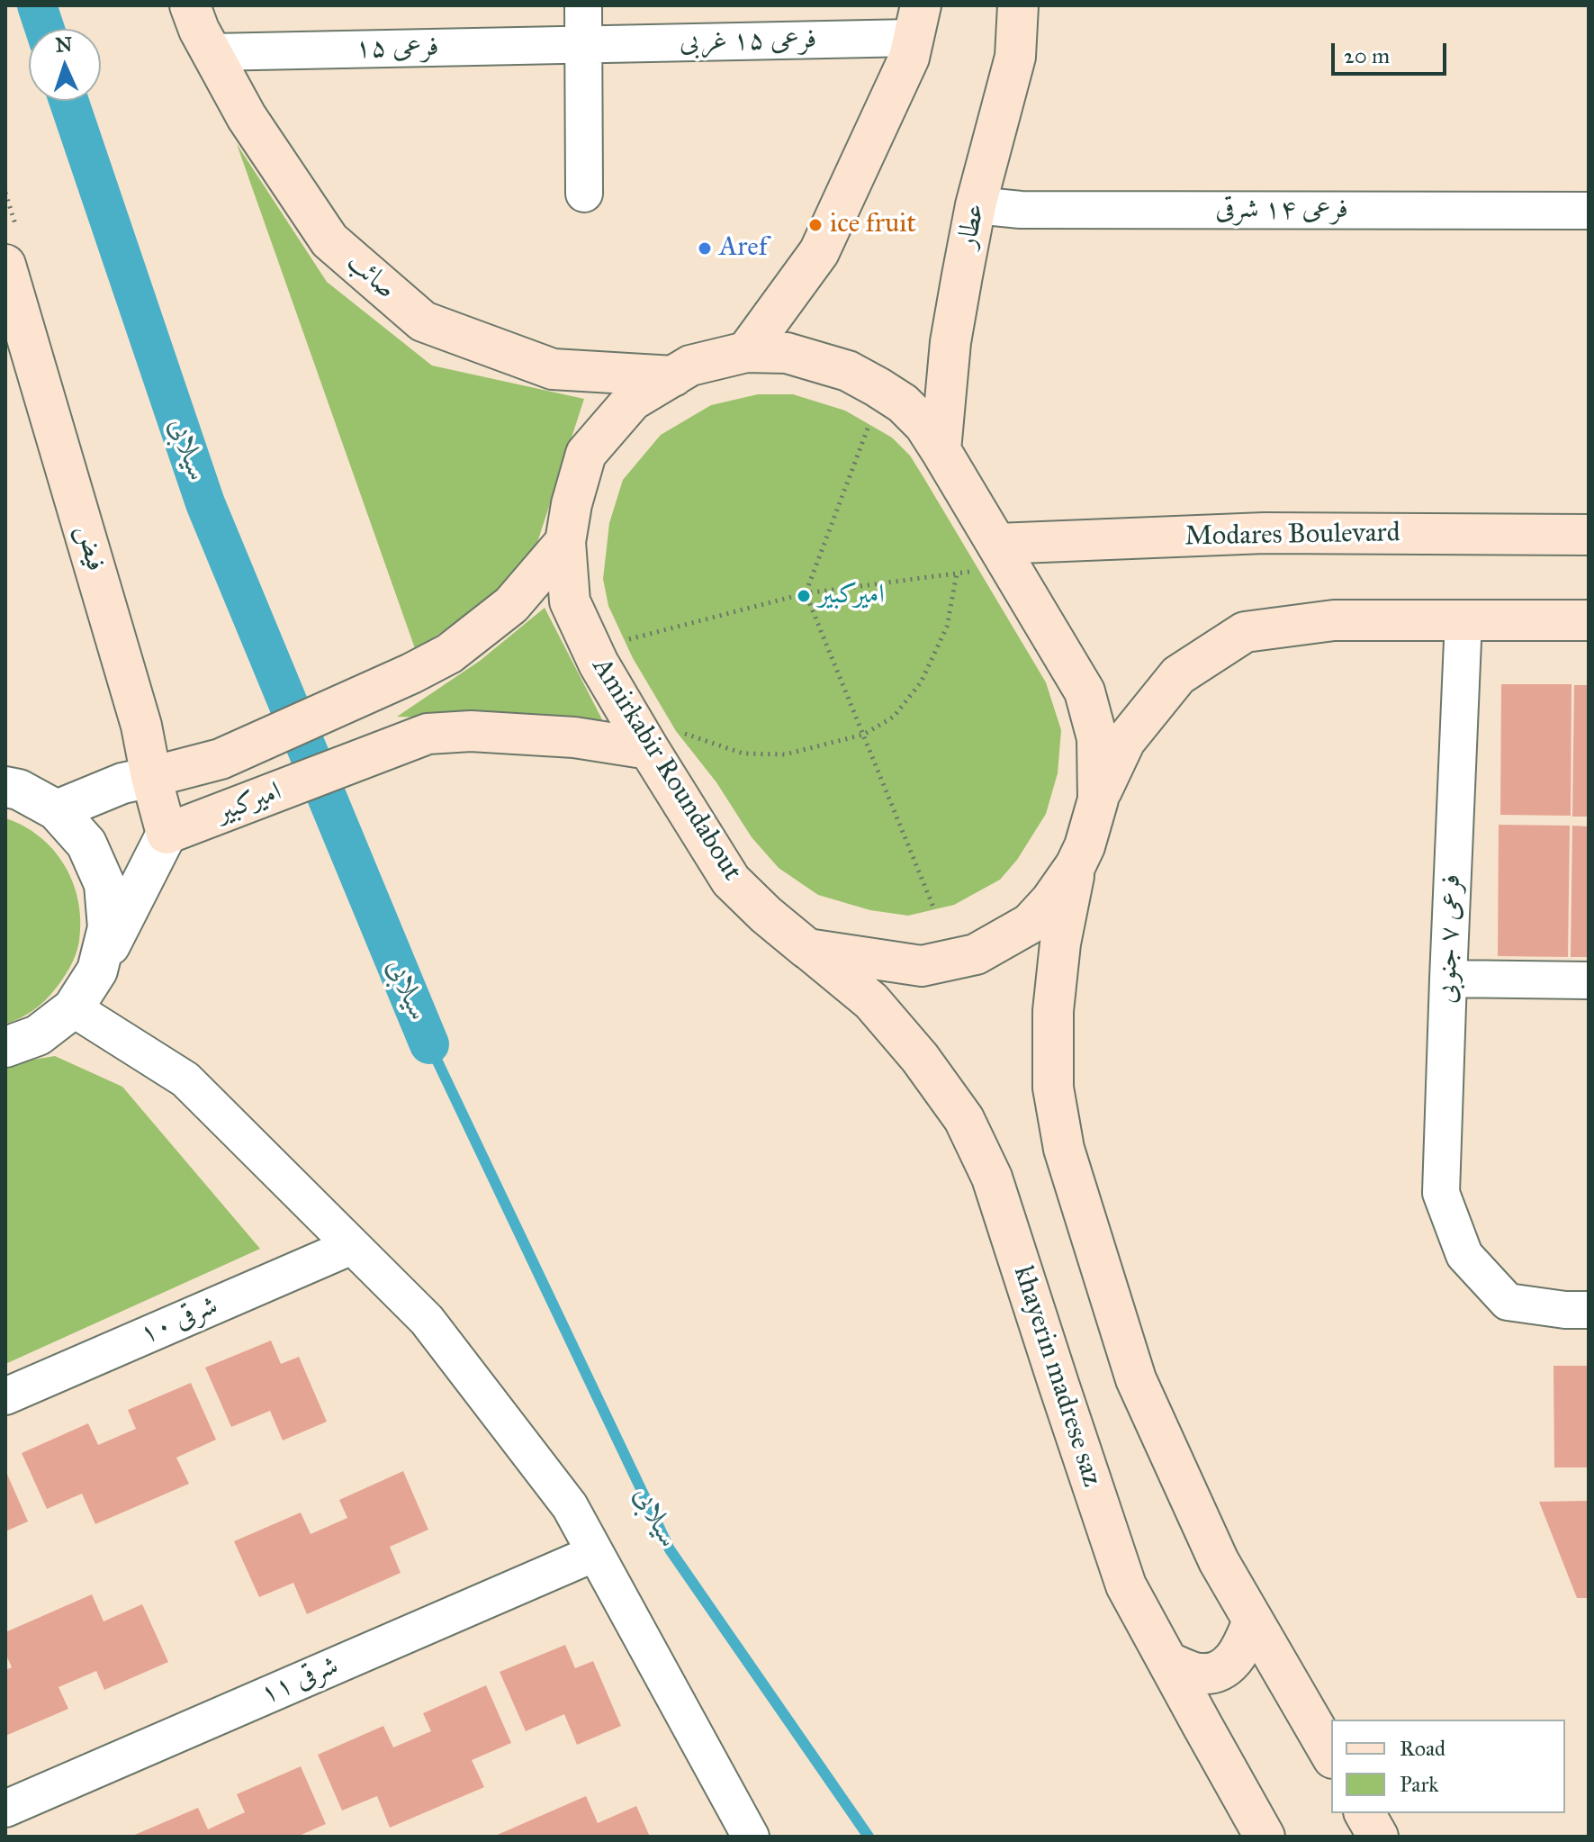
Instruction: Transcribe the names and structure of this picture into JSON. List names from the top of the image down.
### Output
{
  "streets": {
    "main road": [
      "عطار",
      "صائب",
      "Modares Boulevard",
      "فیض",
      "Amirkabir Roundabout",
      "امیرکبیر",
      "khayerin madrese saz"
    ],
    "street": [
      "فرعی ۱۵ غربی",
      "فرعی ۱۵",
      "فرعی ۱۴ شرقی",
      "فرعی ۷ جنوبی",
      "۱۰ شرقی",
      "۱۱ شرقی"
    ]
  },
  "crossings": [
    ["فرعی ۱۵ غربی", "فرعی ۱۵"],
    ["فرعی ۱۵", "صائب"],
    ["فرعی ۱۴ شرقی", "عطار"],
    ["عطار", "Amirkabir Roundabout"],
    ["صائب", "Amirkabir Roundabout"],
    ["Modares Boulevard", "Amirkabir Roundabout"],
    ["فیض", "امیرکبیر"],
    ["Amirkabir Roundabout", "امیرکبیر"],
    ["Amirkabir Roundabout", "khayerin madrese saz"]
  ],
  "water": ["سیلابی"],
  "places": ["ice fruit", "Aref", "امیرکبیر"],
  "legend": ["Road", "Park"],
  "scale_bar": "20 m",
  "north": "top"
}
